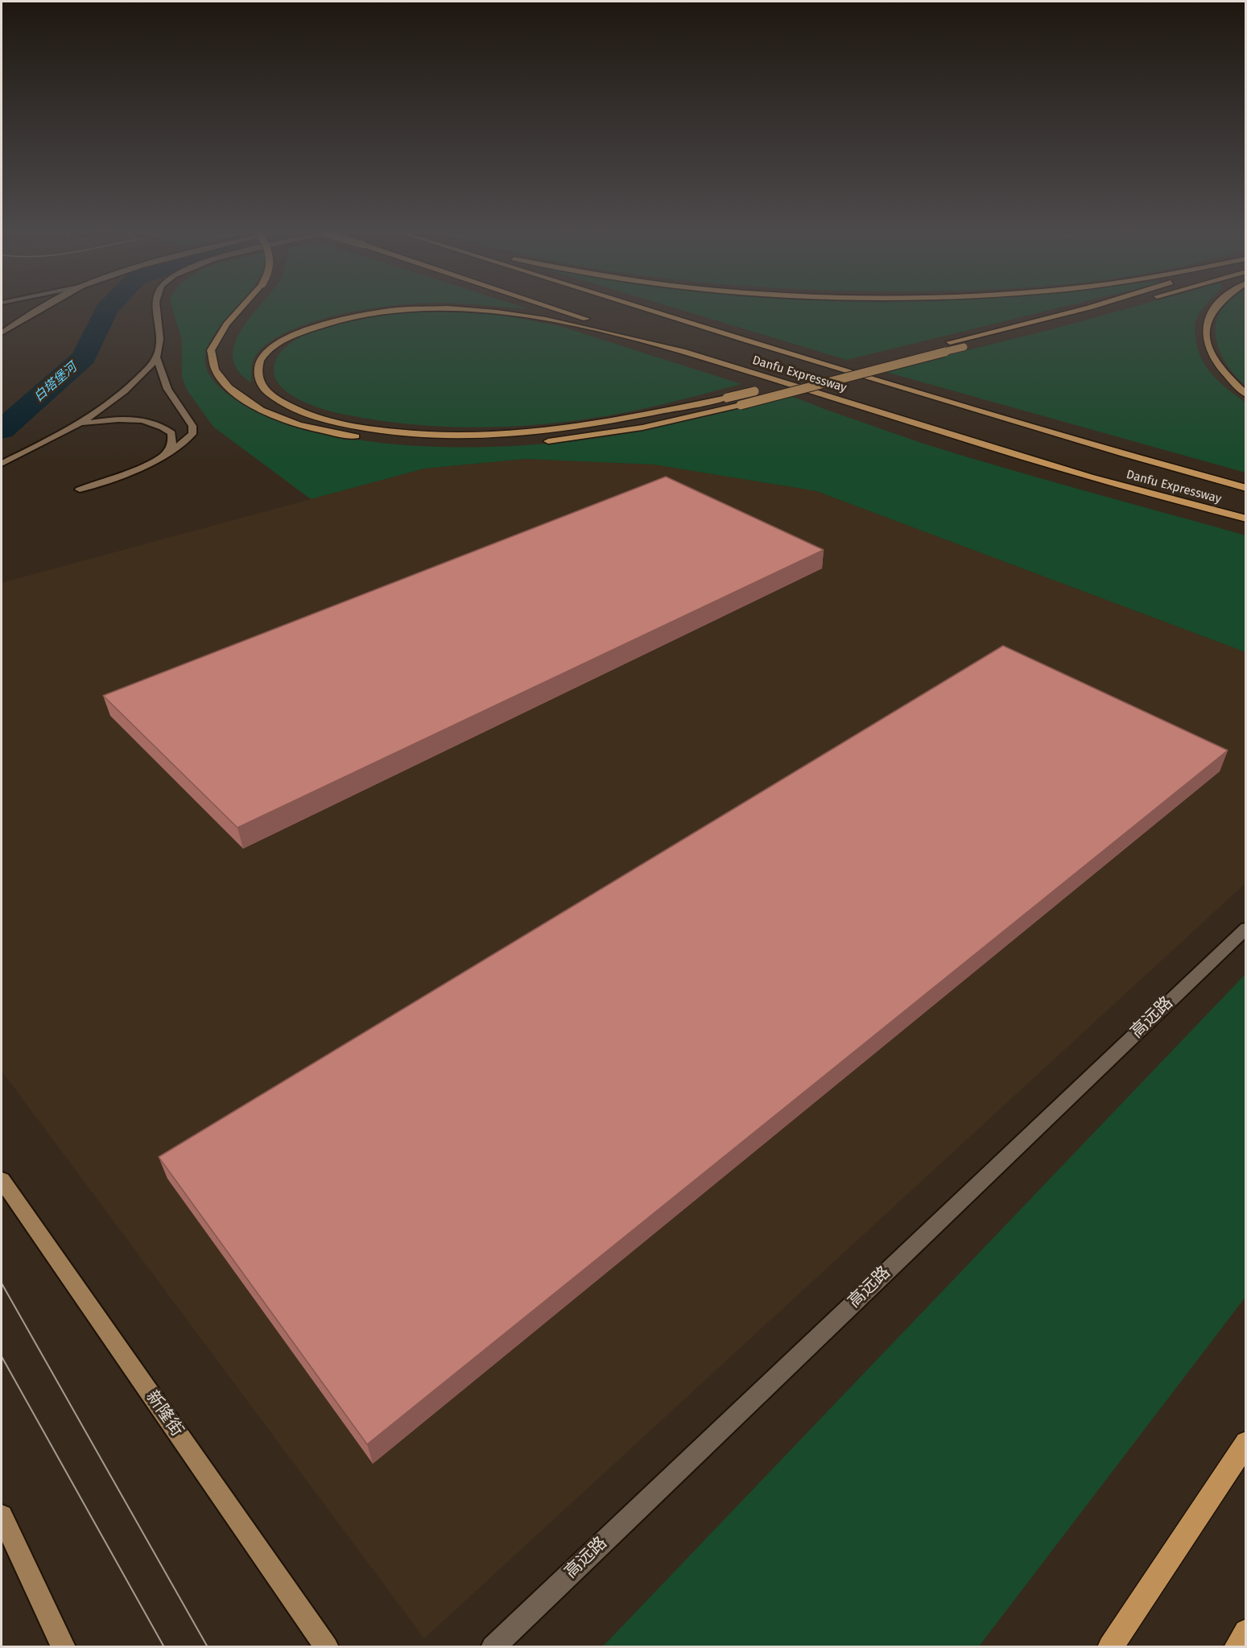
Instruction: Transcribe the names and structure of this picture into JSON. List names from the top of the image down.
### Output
{
  "streets": {
    "highway": ["Danfu Expressway"],
    "main road": ["新隆街"],
    "street": ["高远路"]
  },
  "water": ["白塔堡河"]
}
